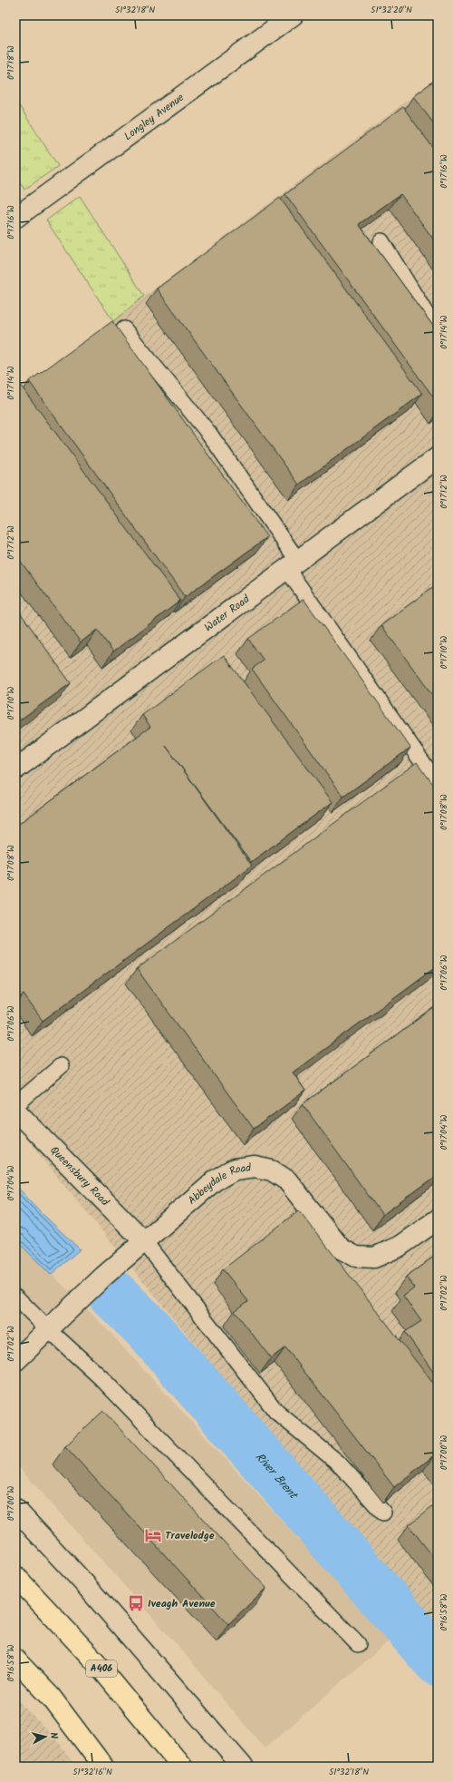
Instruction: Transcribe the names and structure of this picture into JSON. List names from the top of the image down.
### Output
{
  "streets": {
    "highway": ["A406"],
    "street": [
      "Longley Avenue",
      "Water Road",
      "Queensbury Road",
      "Abbeydale Road"
    ]
  },
  "crossings": [
    ["Queensbury Road", "Abbeydale Road"]
  ],
  "water": ["River Brent"],
  "places": {
    "hotel": ["Travelodge"],
    "bus stop": ["Iveagh Avenue"]
  },
  "north": "right",
  "coordinates": [
    "51°32'18\"N",
    "51°32'20\"N",
    "0°17'18\"W",
    "0°17'16\"W",
    "0°17'14\"W",
    "0°17'12\"W",
    "0°17'10\"W",
    "0°17'08\"W",
    "0°17'06\"W",
    "0°17'04\"W",
    "0°17'02\"W",
    "0°17'00\"W",
    "0°16'58\"W",
    "51°32'16\"N"
  ]
}
